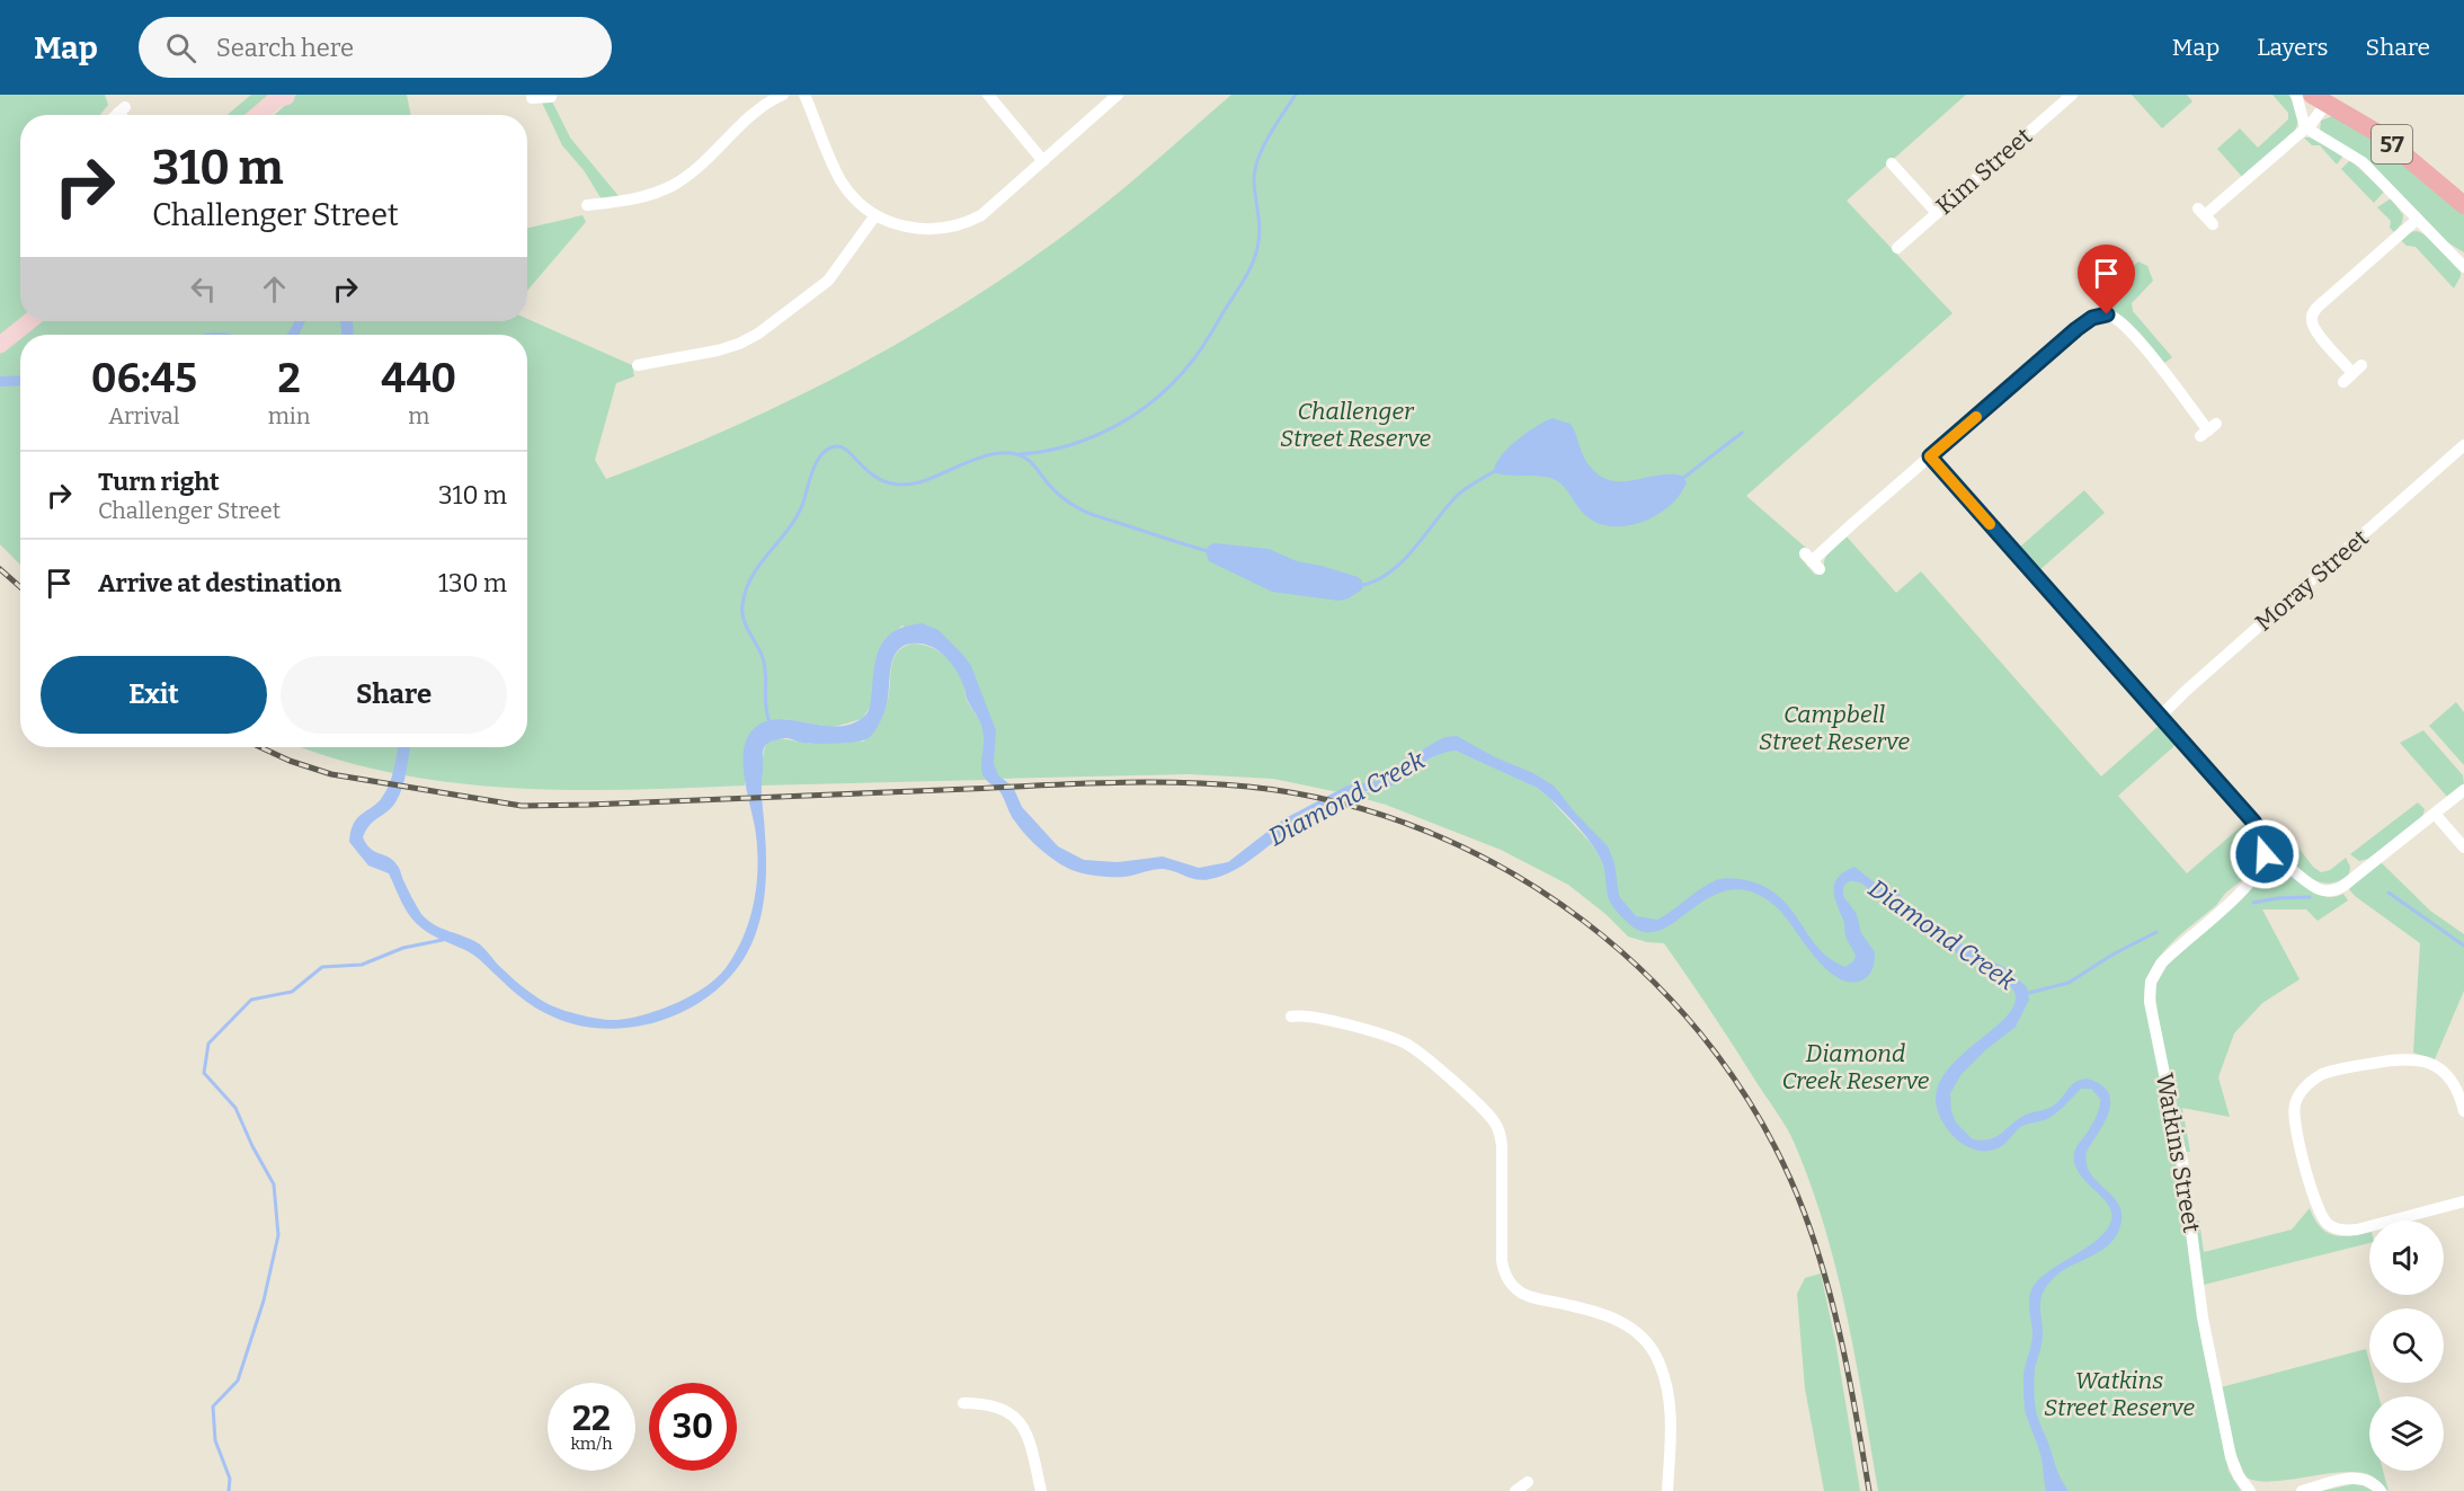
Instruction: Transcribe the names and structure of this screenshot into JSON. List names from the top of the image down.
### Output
{
  "streets": {
    "main road": ["57"],
    "street": ["Kim Street", "Moray Street", "Watkins Street"]
  },
  "water": ["Diamond Creek"],
  "parks": [
    "Challenger Street Reserve",
    "Campbell Street Reserve",
    "Diamond Creek Reserve",
    "Watkins Street Reserve"
  ],
  "page": {
    "header": "Map",
    "search": "Search here",
    "nav": ["Map", "Layers", "Share"],
    "turn": ["310 m", "Challenger Street"],
    "eta": [
      "06:45",
      "Arrival",
      "2",
      "min",
      "440",
      "m"
    ],
    "list": [
      {
        "name": "Turn right",
        "note": "Challenger Street",
        "value": "310 m"
      },
      {
        "name": "Arrive at destination",
        "value": "130 m"
      }
    ],
    "buttons": ["Exit", "Share"],
    "speed": "22 km/h",
    "limit": "30"
  }
}
